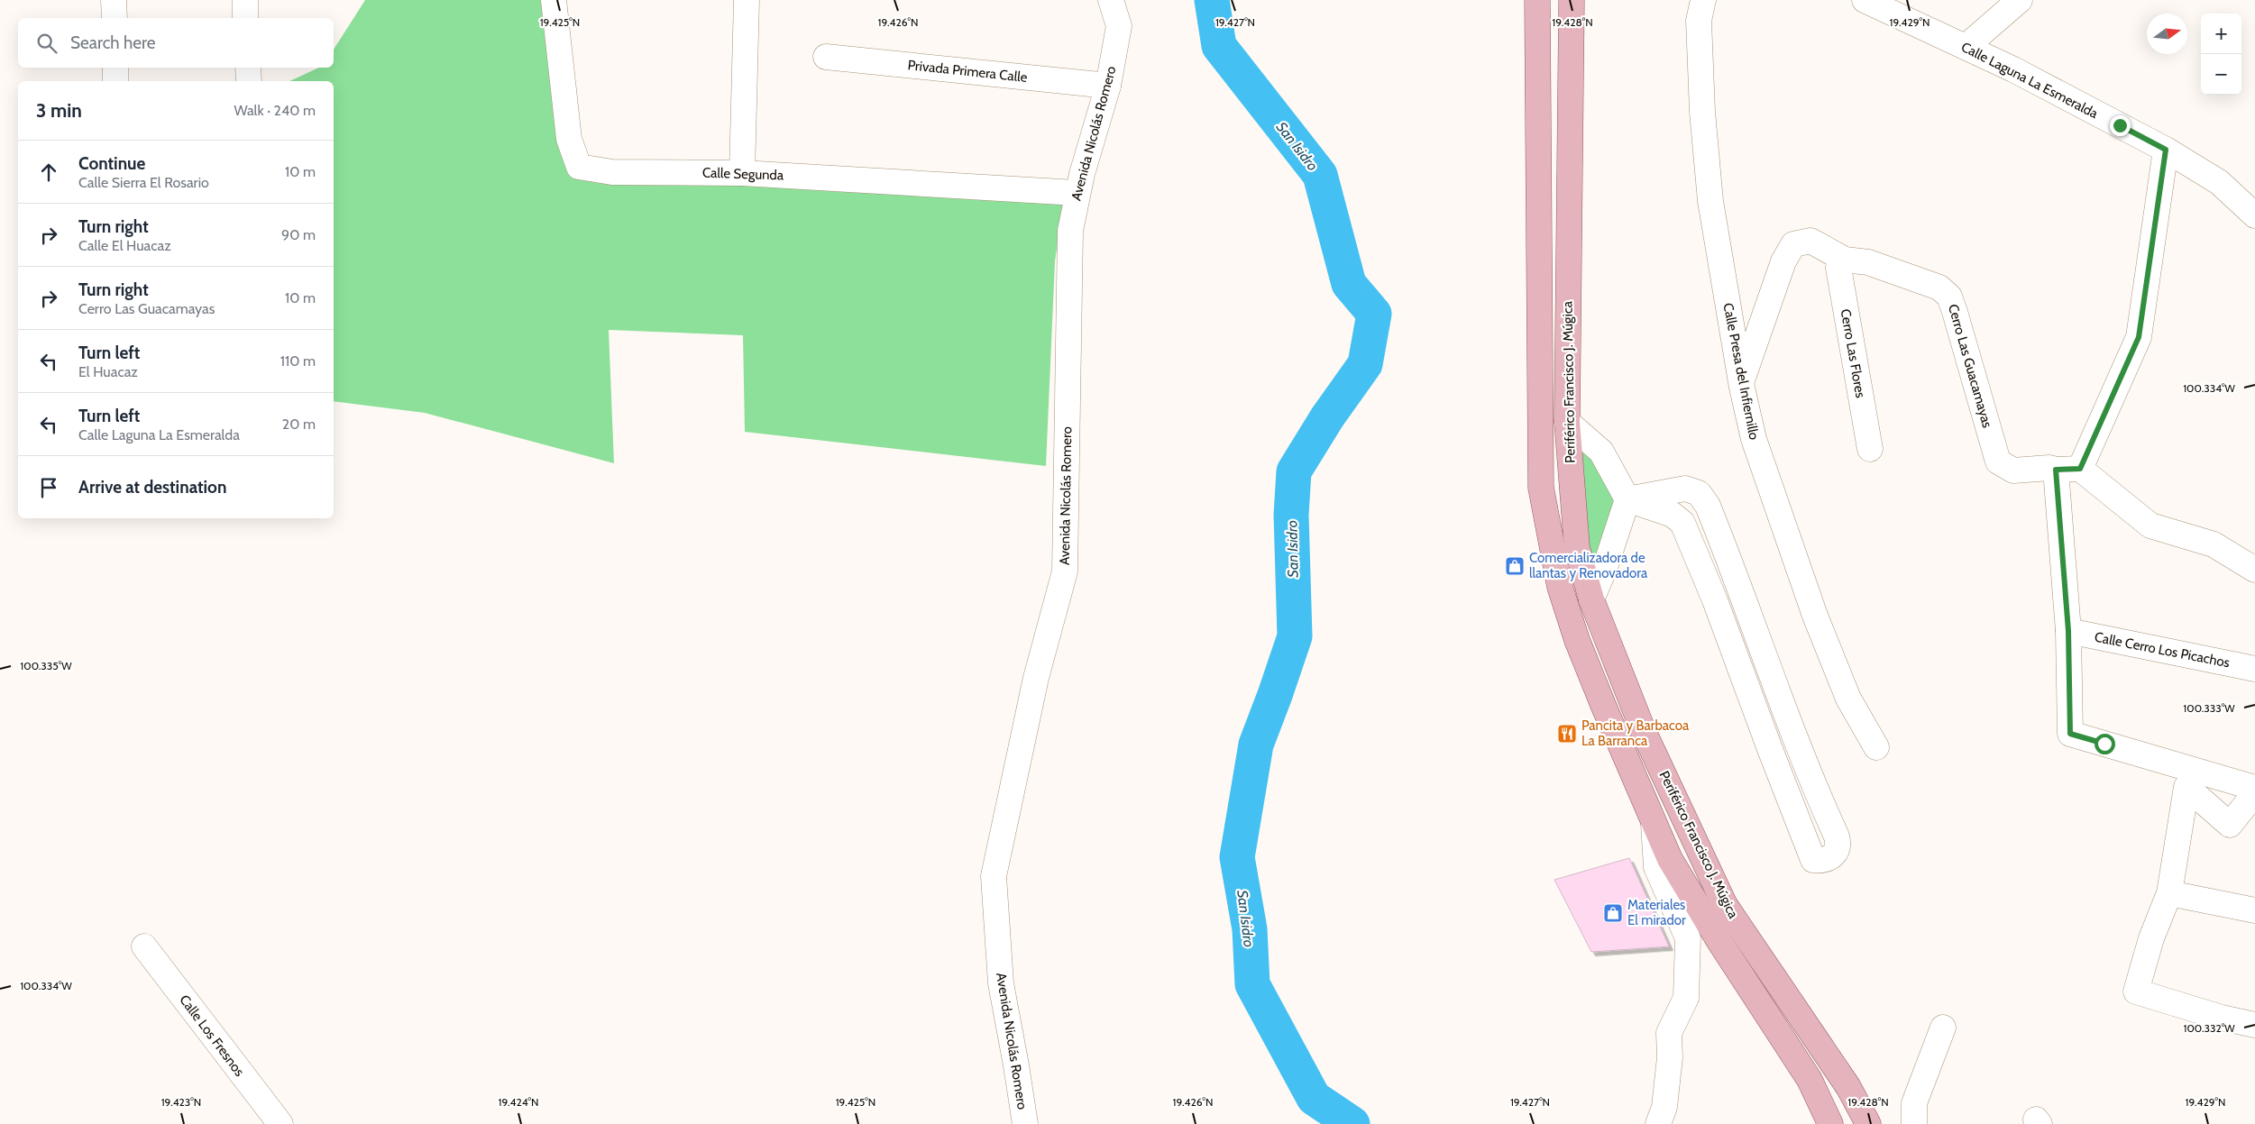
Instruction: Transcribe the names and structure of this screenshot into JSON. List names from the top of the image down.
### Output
{
  "streets": {
    "main road": ["Periférico Francisco J. Múgica"],
    "street": [
      "Privada Primera Calle",
      "Calle Laguna La Esmeralda",
      "Avenida Nicolás Romero",
      "Calle Segunda",
      "Cerro Las Flores",
      "Cerro Las Guacamayas",
      "Calle Presa del Infiernillo",
      "Calle Cerro Los Picachos",
      "Calle Los Fresnos"
    ]
  },
  "crossings": [
    ["Privada Primera Calle", "Avenida Nicolás Romero"],
    ["Avenida Nicolás Romero", "Calle Segunda"],
    ["Cerro Las Flores", "Cerro Las Guacamayas"]
  ],
  "water": ["San Isidro"],
  "places": {
    "shop": ["Comercializadora de llantas y Renovadora", "Materiales El mirador"],
    "restaurant": ["Pancita y Barbacoa La Barranca"]
  },
  "north": "right",
  "page": {
    "map_buttons": ["+", "−"],
    "search": "Search here",
    "heading": ["3 min", "Walk · 240 m"],
    "list": [
      ["Continue", "Calle Sierra El Rosario", "10 m"],
      ["Turn right", "Calle El Huacaz", "90 m"],
      ["Turn right", "Cerro Las Guacamayas", "10 m"],
      ["Turn left", "El Huacaz", "110 m"],
      ["Turn left", "Calle Laguna La Esmeralda", "20 m"],
      "Arrive at destination"
    ]
  },
  "coordinates": [
    "19.425°N",
    "19.426°N",
    "19.427°N",
    "19.428°N",
    "19.429°N",
    "100.334°W",
    "100.335°W",
    "100.333°W",
    "100.332°W",
    "19.423°N",
    "19.424°N"
  ]
}
